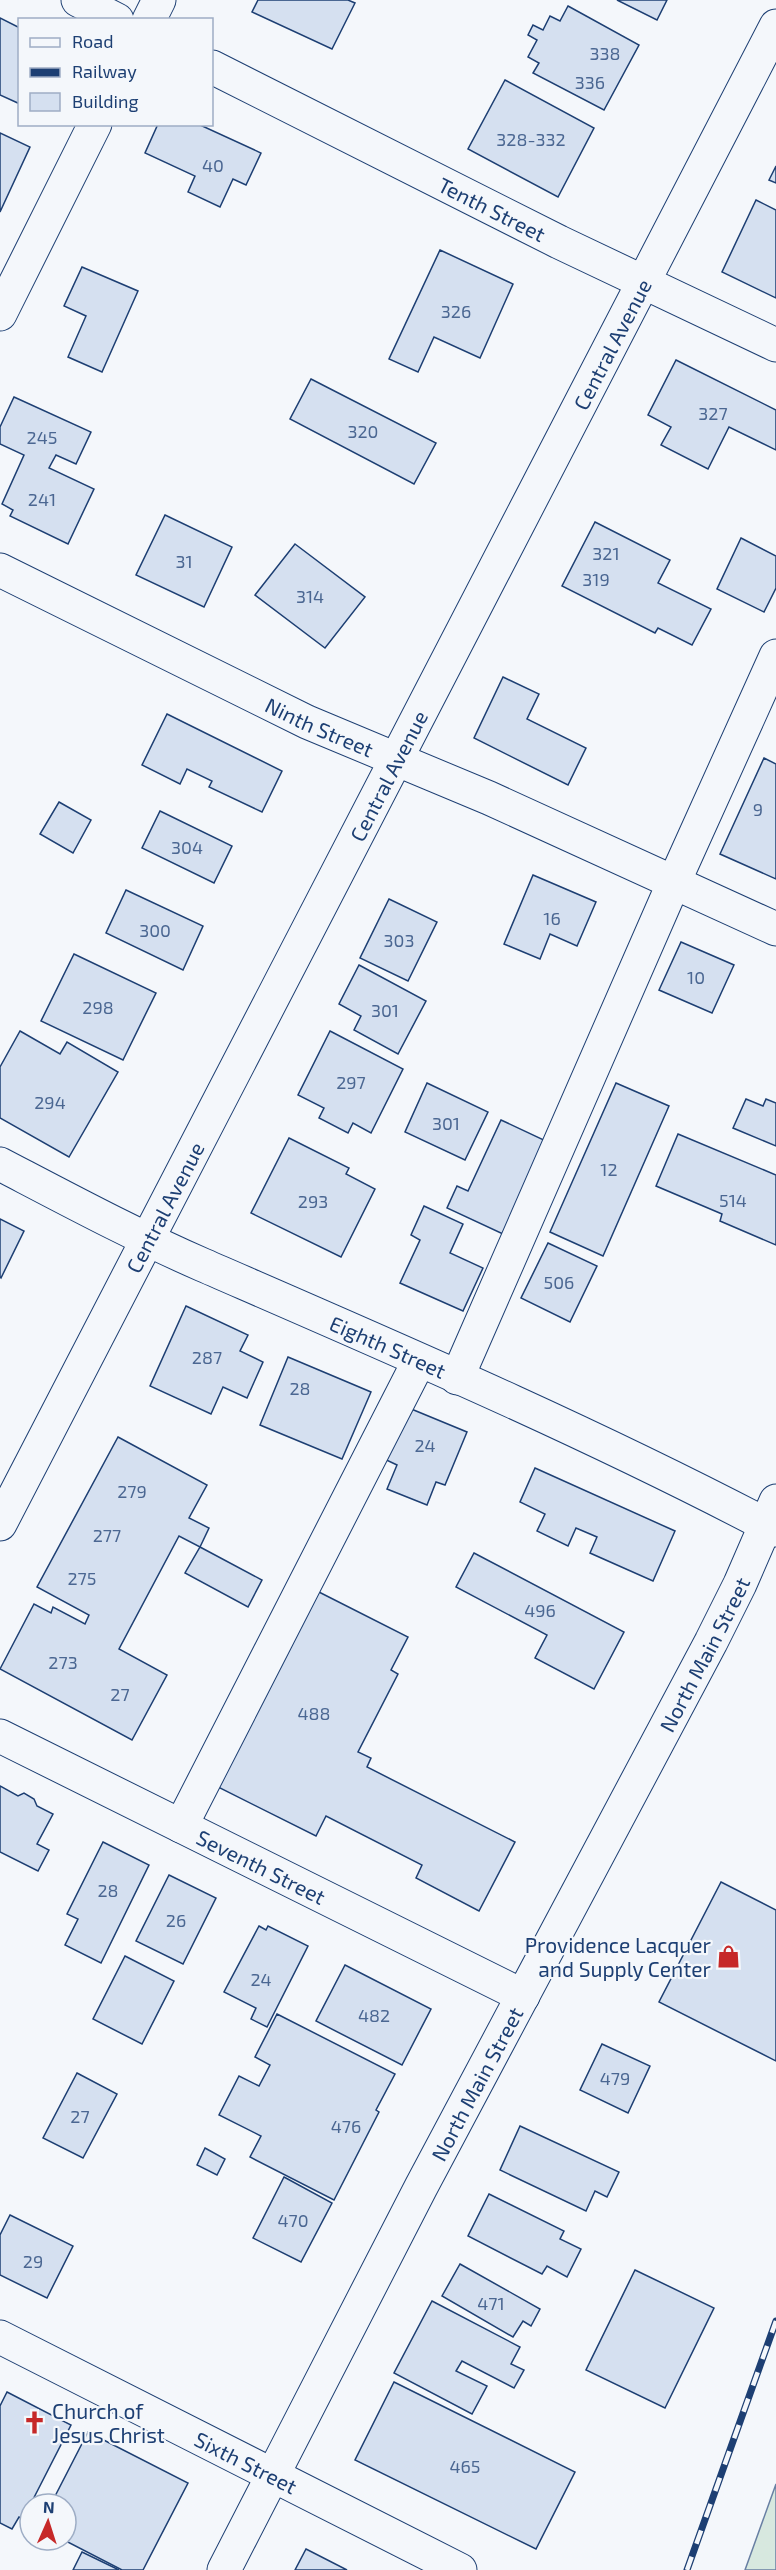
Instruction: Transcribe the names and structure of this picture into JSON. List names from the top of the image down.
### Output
{
  "streets": {
    "street": [
      "Tenth Street",
      "Central Avenue",
      "Ninth Street",
      "Eighth Street",
      "North Main Street",
      "Seventh Street",
      "Sixth Street"
    ]
  },
  "crossings": [
    ["Tenth Street", "Central Avenue"],
    ["Central Avenue", "Ninth Street"],
    ["Central Avenue", "Eighth Street"],
    ["Eighth Street", "North Main Street"],
    ["North Main Street", "Seventh Street"],
    ["North Main Street", "Sixth Street"]
  ],
  "places": {
    "shop": ["Providence Lacquer and Supply Center"],
    "church": ["Church of Jesus Christ"]
  },
  "house_numbers": [
    "338",
    "336",
    "328-332",
    "40",
    "326",
    "327",
    "320",
    "245",
    "241",
    "321",
    "31",
    "319",
    "314",
    "9",
    "304",
    "16",
    "300",
    "303",
    "10",
    "298",
    "301",
    "297",
    "294",
    "301",
    "12",
    "514",
    "293",
    "506",
    "287",
    "28",
    "24",
    "279",
    "277",
    "275",
    "496",
    "273",
    "27",
    "488",
    "28",
    "26",
    "24",
    "482",
    "479",
    "27",
    "476",
    "470",
    "29",
    "471",
    "465"
  ],
  "legend": ["Road", "Railway", "Building"],
  "north": "top"
}
